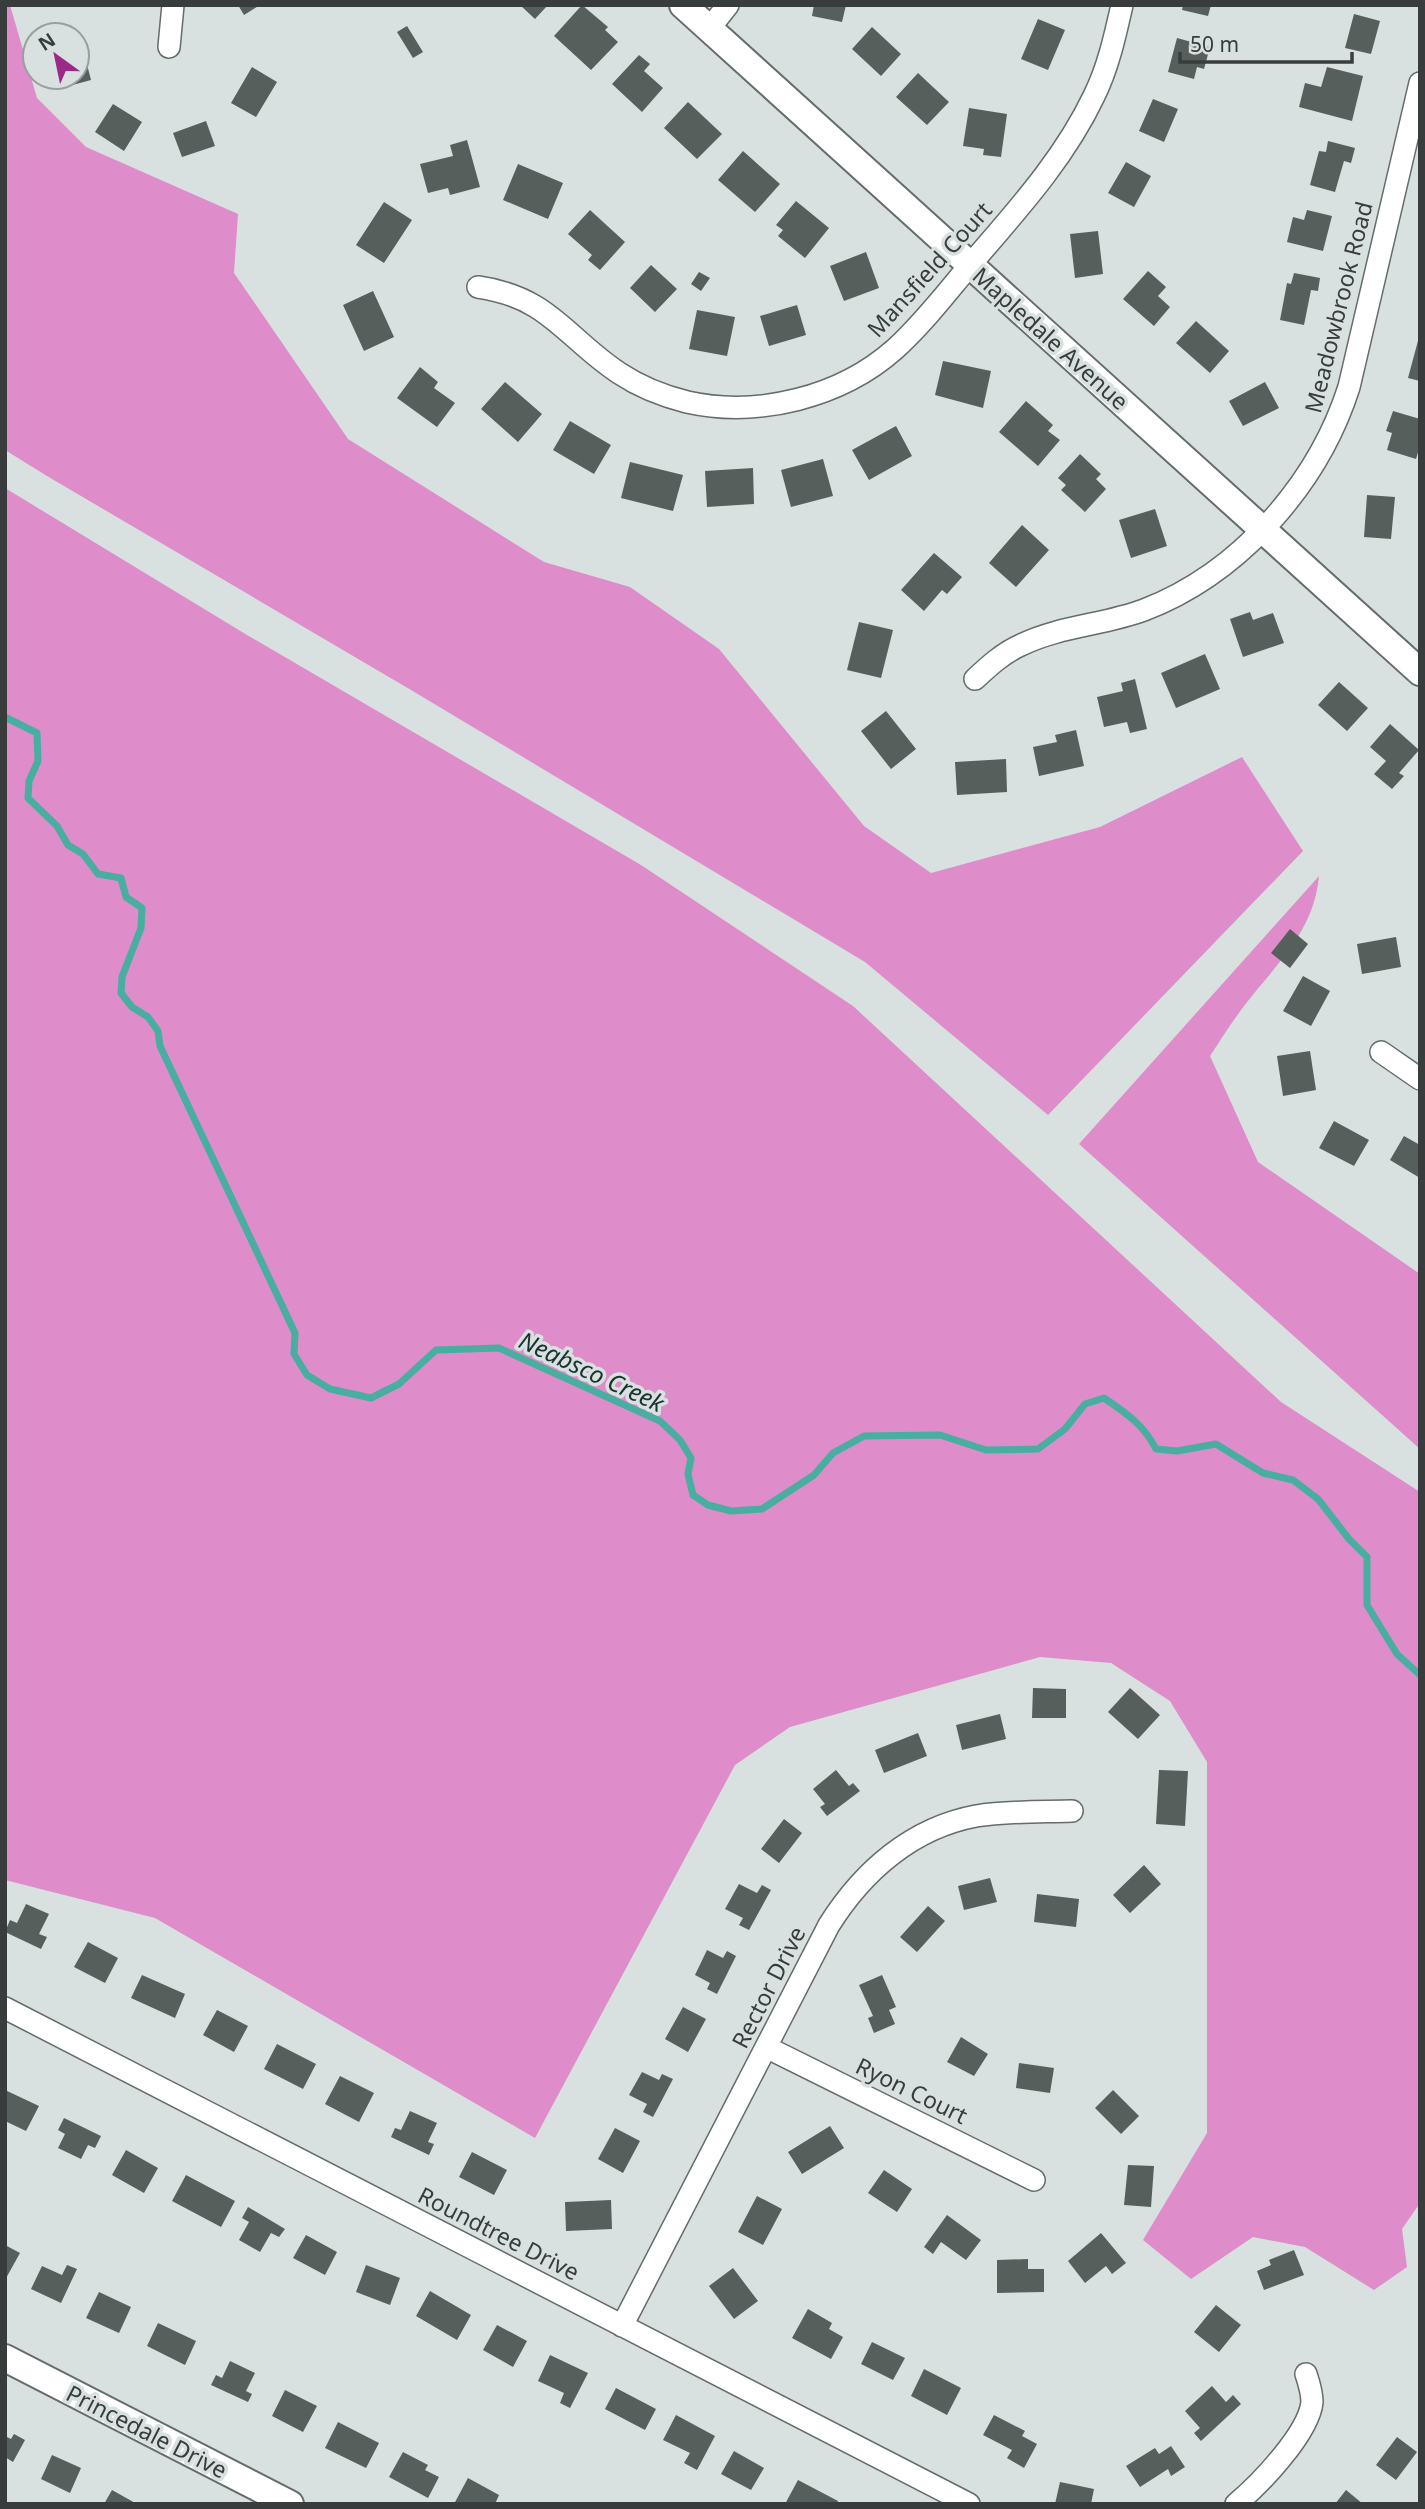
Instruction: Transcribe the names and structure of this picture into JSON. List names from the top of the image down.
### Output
{
  "streets": {
    "street": [
      "Mansfield Court",
      "Meadowbrook Road",
      "Mapledale Avenue",
      "Rector Drive",
      "Ryon Court",
      "Roundtree Drive",
      "Princedale Drive"
    ]
  },
  "crossings": [
    ["Mansfield Court", "Mapledale Avenue"],
    ["Meadowbrook Road", "Mapledale Avenue"],
    ["Rector Drive", "Ryon Court"],
    ["Rector Drive", "Roundtree Drive"]
  ],
  "water": ["Neabsco Creek"],
  "scale_bar": "50 m",
  "north": "top left"
}
